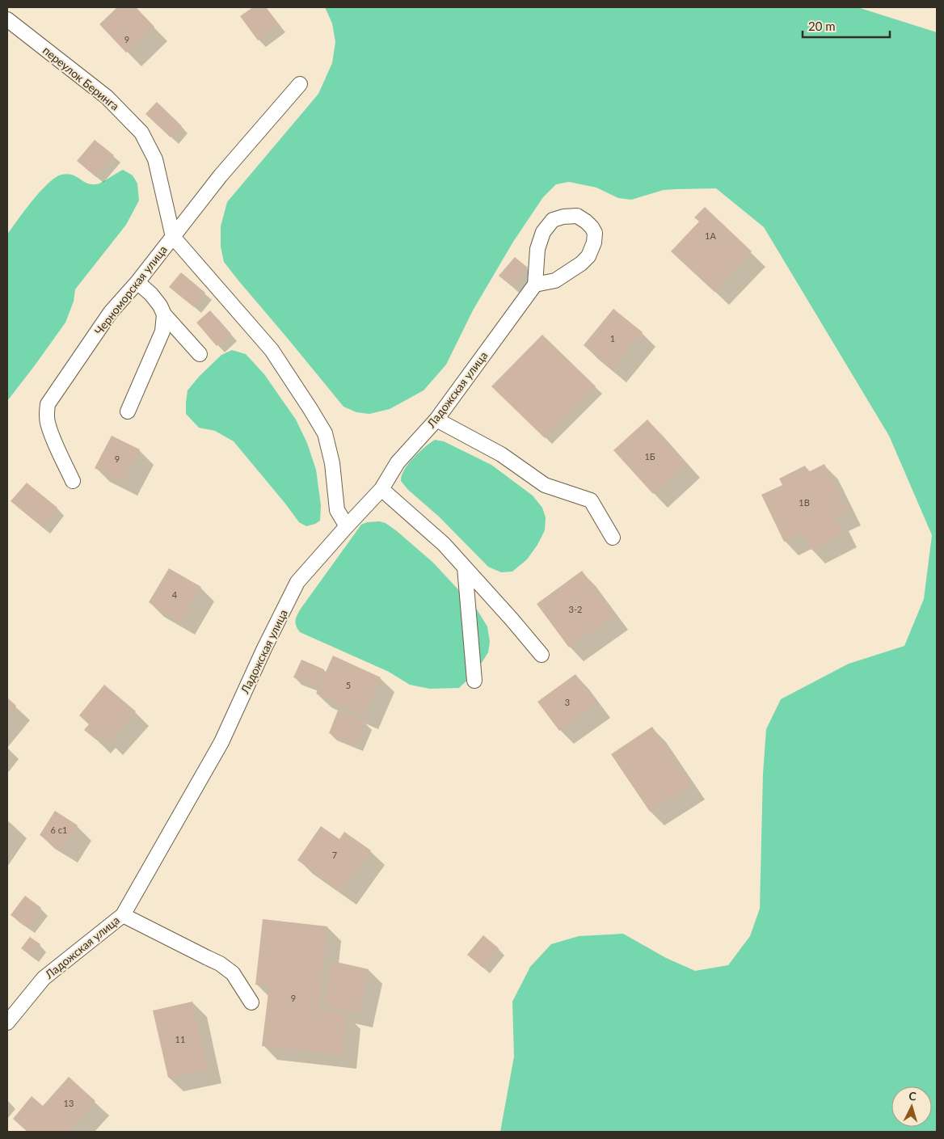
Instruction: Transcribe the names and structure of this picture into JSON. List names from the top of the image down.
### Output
{
  "streets": {
    "lane": ["переулок Беринга", "Черноморская улица", "Ладожская улица"]
  },
  "crossings": [
    ["переулок Беринга", "Черноморская улица"]
  ],
  "house_numbers": [
    "9",
    "1А",
    "1",
    "1Б",
    "9",
    "1В",
    "4",
    "3-2",
    "5",
    "3",
    "6 с1",
    "7",
    "9",
    "11",
    "13"
  ],
  "scale_bar": "20 m",
  "north": "top"
}
